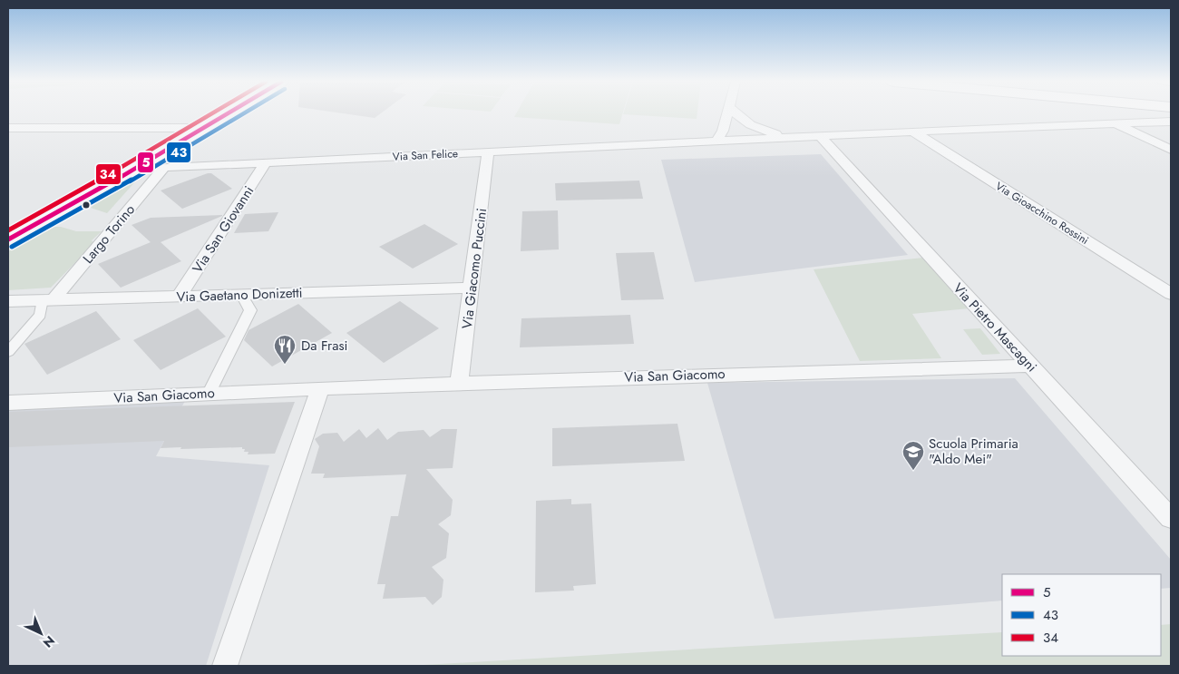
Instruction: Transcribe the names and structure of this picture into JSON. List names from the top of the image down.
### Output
{
  "streets": {
    "street": [
      "Via San Felice",
      "Via Gioacchino Rossini",
      "Via San Giovanni",
      "Largo Torino",
      "Via Giacomo Puccini",
      "Via Gaetano Donizetti",
      "Via Pietro Mascagni",
      "Via San Giacomo"
    ]
  },
  "crossings": [
    ["Via San Felice", "Via Gioacchino Rossini"],
    ["Via San Felice", "Via San Giovanni"],
    ["Via San Felice", "Largo Torino"],
    ["Via San Felice", "Via Giacomo Puccini"],
    ["Via San Felice", "Via Pietro Mascagni"],
    ["Via San Giovanni", "Via Gaetano Donizetti"],
    ["Largo Torino", "Via Gaetano Donizetti"],
    ["Via Giacomo Puccini", "Via Gaetano Donizetti"],
    ["Via Giacomo Puccini", "Via San Giacomo"],
    ["Via Pietro Mascagni", "Via San Giacomo"]
  ],
  "places": {
    "restaurant": ["Da Frasi"],
    "school or university": ["Scuola Primaria \"Aldo Mei\""]
  },
  "lines": ["transit line 5", "transit line 43", "transit line 34"],
  "legend": ["5", "43", "34"],
  "north": "bottom right"
}
